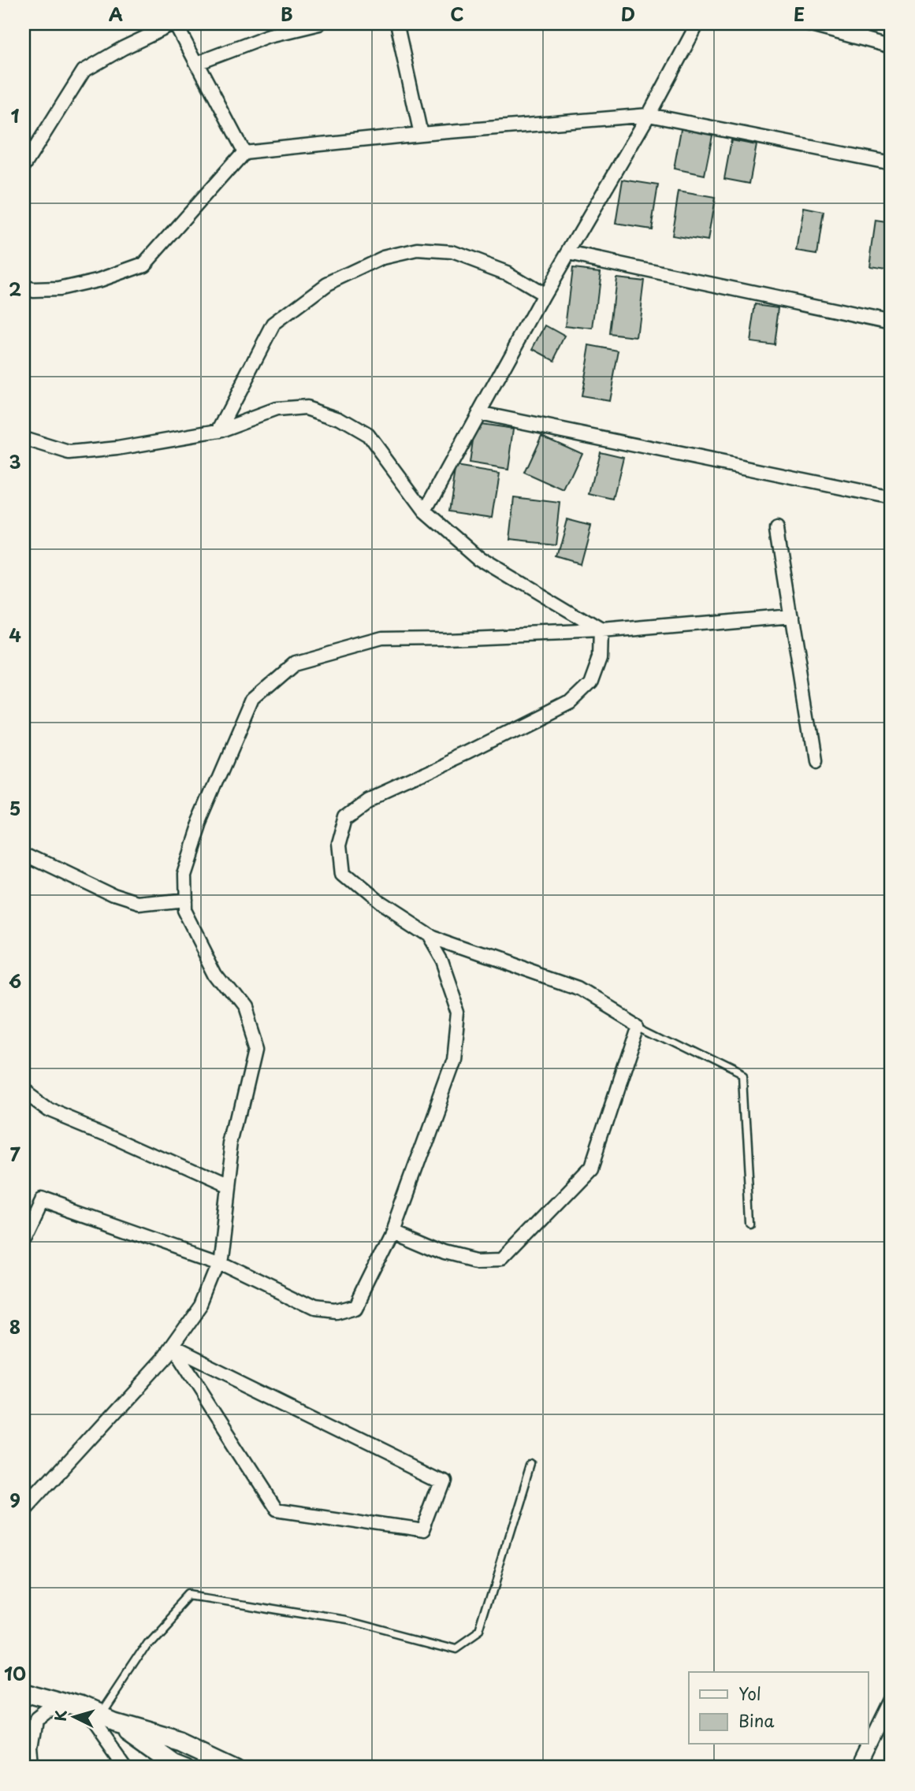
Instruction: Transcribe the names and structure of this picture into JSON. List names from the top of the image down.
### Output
{
  "legend": ["Yol", "Bina"],
  "north": "left",
  "grid": {
    "columns": [
      "A",
      "B",
      "C",
      "D",
      "E"
    ],
    "rows": [
      "1",
      "2",
      "3",
      "4",
      "5",
      "6",
      "7",
      "8",
      "9",
      "10"
    ]
  }
}
